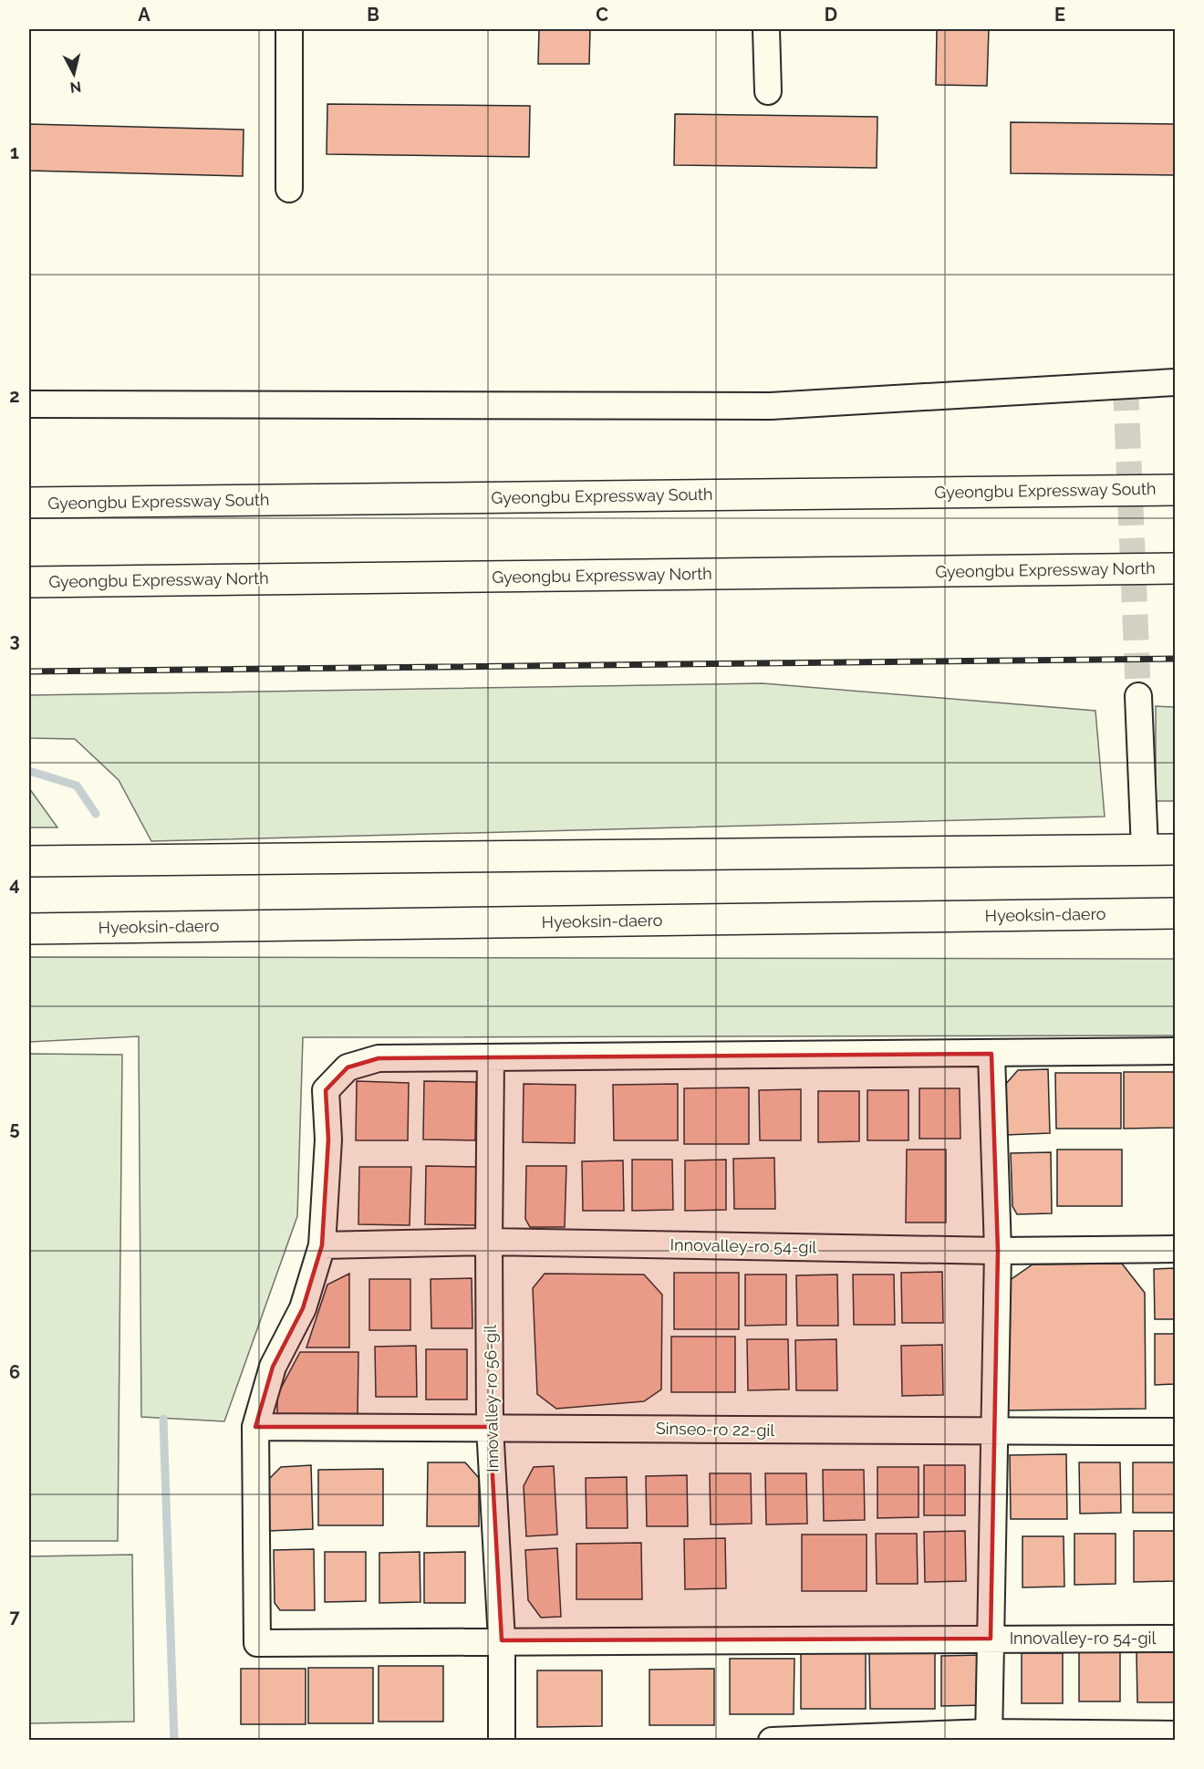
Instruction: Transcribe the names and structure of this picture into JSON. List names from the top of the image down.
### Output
{
  "streets": {
    "main road": ["Gyeongbu Expressway South", "Gyeongbu Expressway North", "Hyeoksin-daero"],
    "street": ["Innovalley-ro 54-gil", "Innovalley-ro 56-gil", "Sinseo-ro 22-gil"]
  },
  "crossings": [
    ["Innovalley-ro 54-gil", "Innovalley-ro 56-gil"],
    ["Innovalley-ro 54-gil", "Sinseo-ro 22-gil"],
    ["Innovalley-ro 56-gil", "Sinseo-ro 22-gil"]
  ],
  "north": "bottom",
  "grid": {
    "columns": [
      "A",
      "B",
      "C",
      "D",
      "E"
    ],
    "rows": [
      "1",
      "2",
      "3",
      "4",
      "5",
      "6",
      "7"
    ]
  }
}
